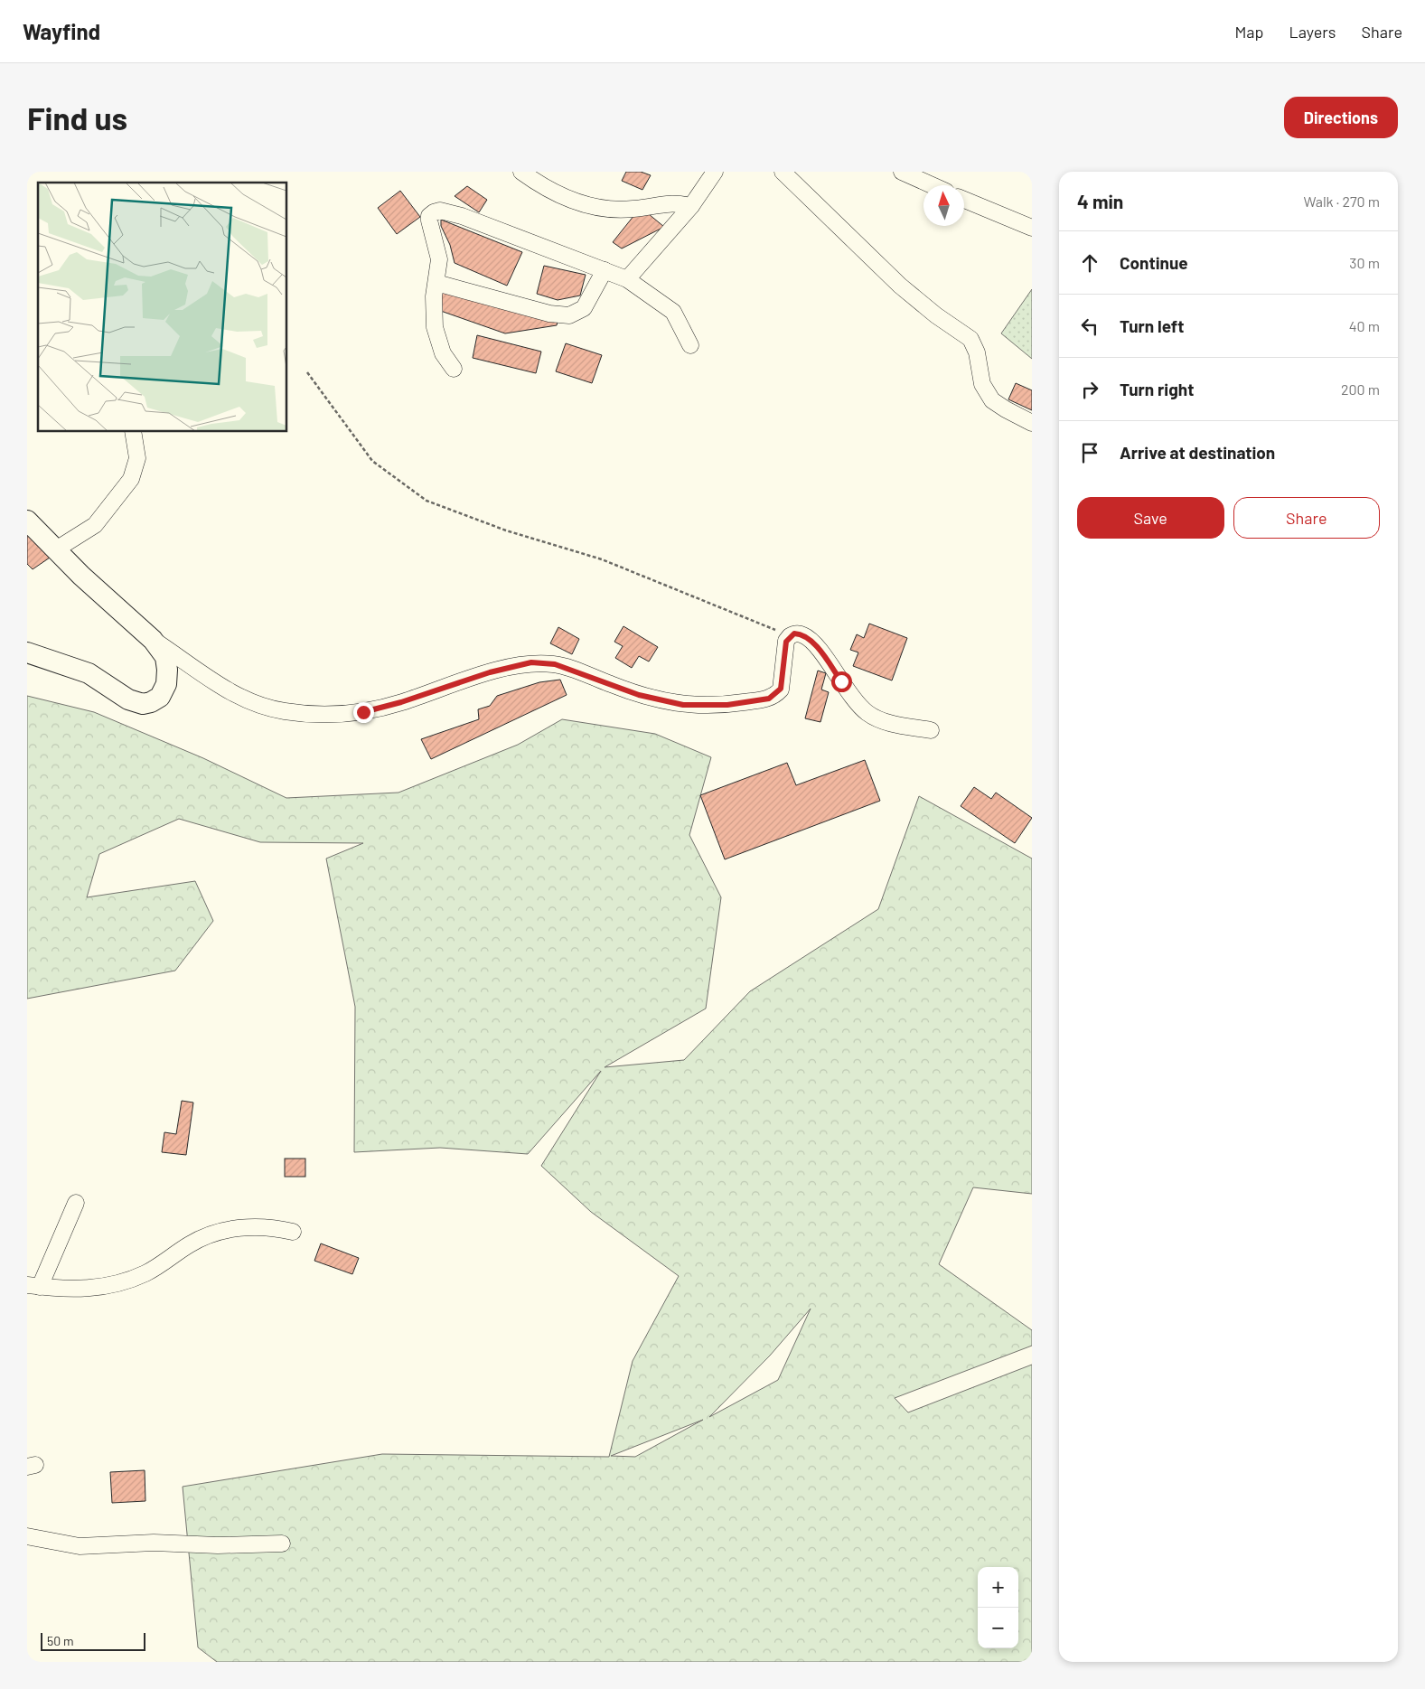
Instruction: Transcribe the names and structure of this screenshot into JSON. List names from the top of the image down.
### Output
{
  "scale_bar": "50 m",
  "north": "top",
  "page": {
    "header": "Wayfind",
    "nav": ["Map", "Layers", "Share"],
    "buttons": [
      "Directions",
      ["Save", "Share"]
    ],
    "title": "Find us",
    "heading": ["4 min", "Walk · 270 m"],
    "list": [
      ["Continue", "30 m"],
      ["Turn left", "40 m"],
      ["Turn right", "200 m"],
      "Arrive at destination"
    ],
    "map_buttons": ["+", "−"],
    "scale": "50 m"
  }
}
